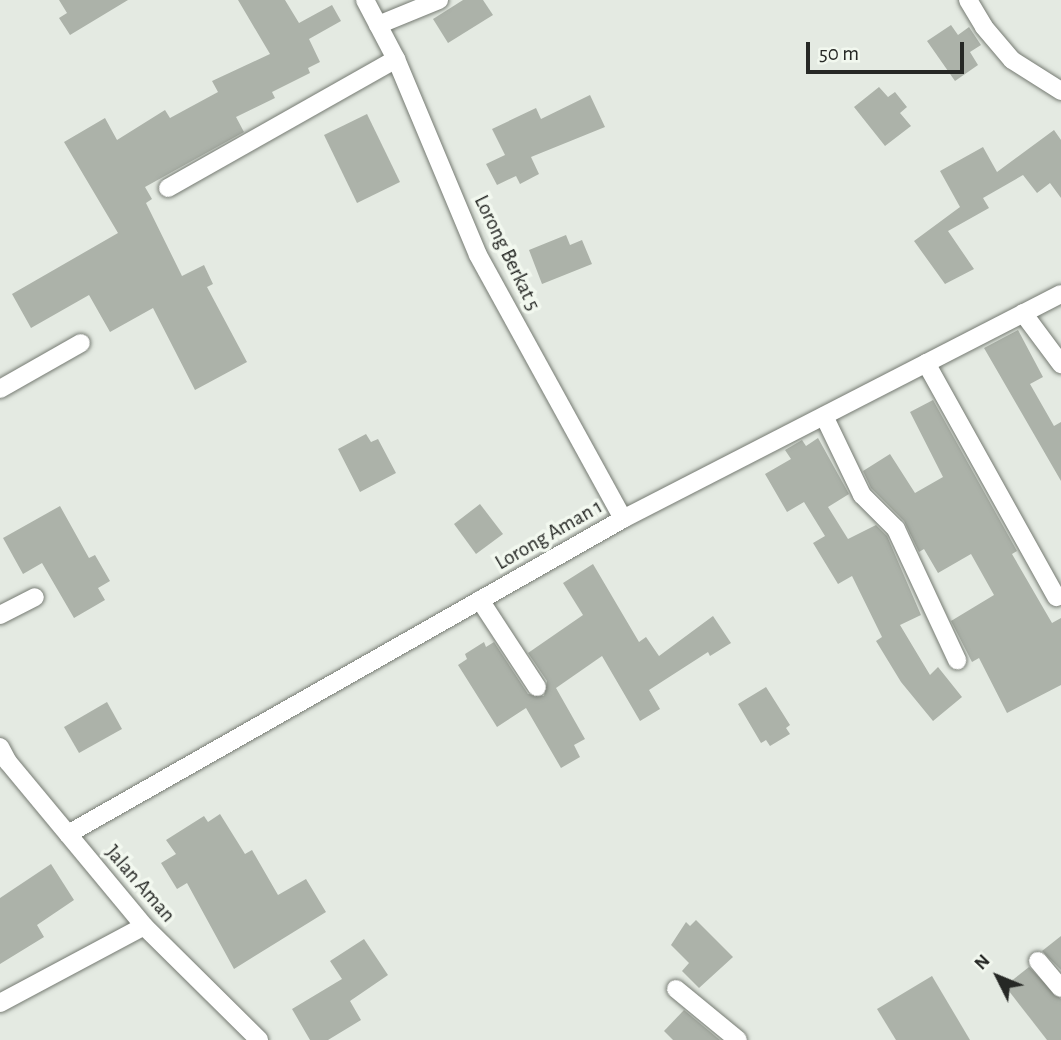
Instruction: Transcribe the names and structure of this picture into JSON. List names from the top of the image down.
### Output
{
  "streets": {
    "street": ["Lorong Berkat 5", "Lorong Aman 1", "Jalan Aman"]
  },
  "crossings": [
    ["Lorong Berkat 5", "Lorong Aman 1"],
    ["Lorong Aman 1", "Jalan Aman"]
  ],
  "scale_bar": "50 m",
  "north": "top left"
}
